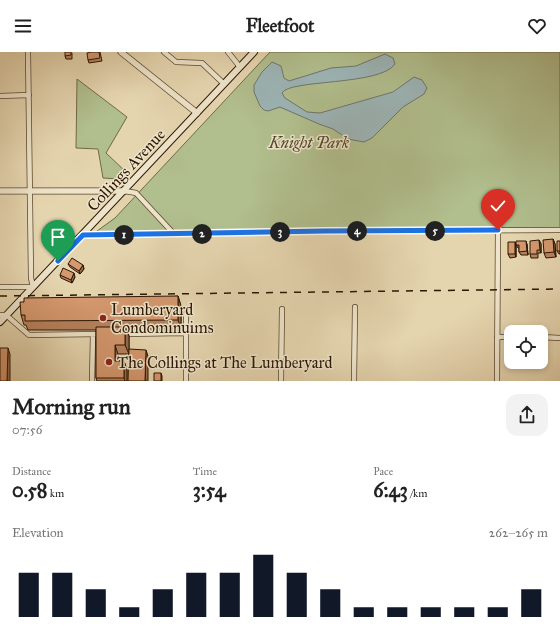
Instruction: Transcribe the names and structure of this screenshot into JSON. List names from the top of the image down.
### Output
{
  "streets": {
    "main road": ["Collings Avenue"]
  },
  "parks": ["Knight Park"],
  "places": ["Lumberyard Condominuims", "The Collings at The Lumberyard"],
  "page": {
    "header": "Fleetfoot",
    "pins": [
      "4",
      "5",
      "3",
      "2",
      "1"
    ],
    "heading": ["Morning run", "07:56"],
    "stats": [
      ["Distance", "0.58 km"],
      ["Time", "3:54"],
      ["Pace", "6:43 /km"]
    ],
    "chart": ["Elevation", "262–265 m"]
  }
}
